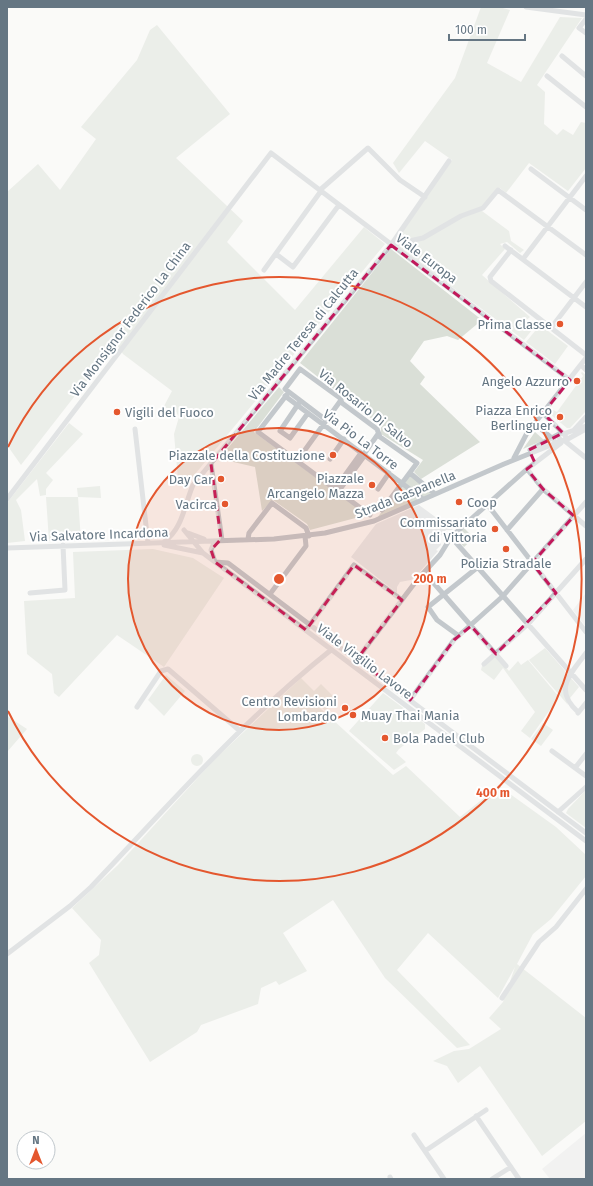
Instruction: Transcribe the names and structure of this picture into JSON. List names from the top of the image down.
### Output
{
  "streets": {
    "street": [
      "Viale Europa",
      "Via Monsignor Federico La China",
      "Via Madre Teresa di Calcutta",
      "Via Rosario Di Salvo",
      "Via Pio La Torre",
      "Strada Gaspanella",
      "Via Salvatore Incardona",
      "Viale Virgilio Lavore"
    ]
  },
  "crossings": [
    ["Viale Europa", "Via Monsignor Federico La China"],
    ["Viale Europa", "Via Madre Teresa di Calcutta"],
    ["Via Madre Teresa di Calcutta", "Via Salvatore Incardona"],
    ["Via Pio La Torre", "Strada Gaspanella"],
    ["Strada Gaspanella", "Via Salvatore Incardona"],
    ["Strada Gaspanella", "Viale Virgilio Lavore"],
    ["Via Salvatore Incardona", "Viale Virgilio Lavore"]
  ],
  "places": [
    "Prima Classe",
    "Angelo Azzurro",
    "Vigili del Fuoco",
    "Piazza Enrico Berlinguer",
    "Piazzale della Costituzione",
    "Day Car",
    "Piazzale Arcangelo Mazza",
    "Coop",
    "Vacirca",
    "Commissariato di Vittoria",
    "Polizia Stradale",
    "Centro Revisioni Lombardo",
    "Muay Thai Mania",
    "Bola Padel Club"
  ],
  "scale_bar": "100 m",
  "north": "top",
  "rings": ["200 m", "400 m"]
}
